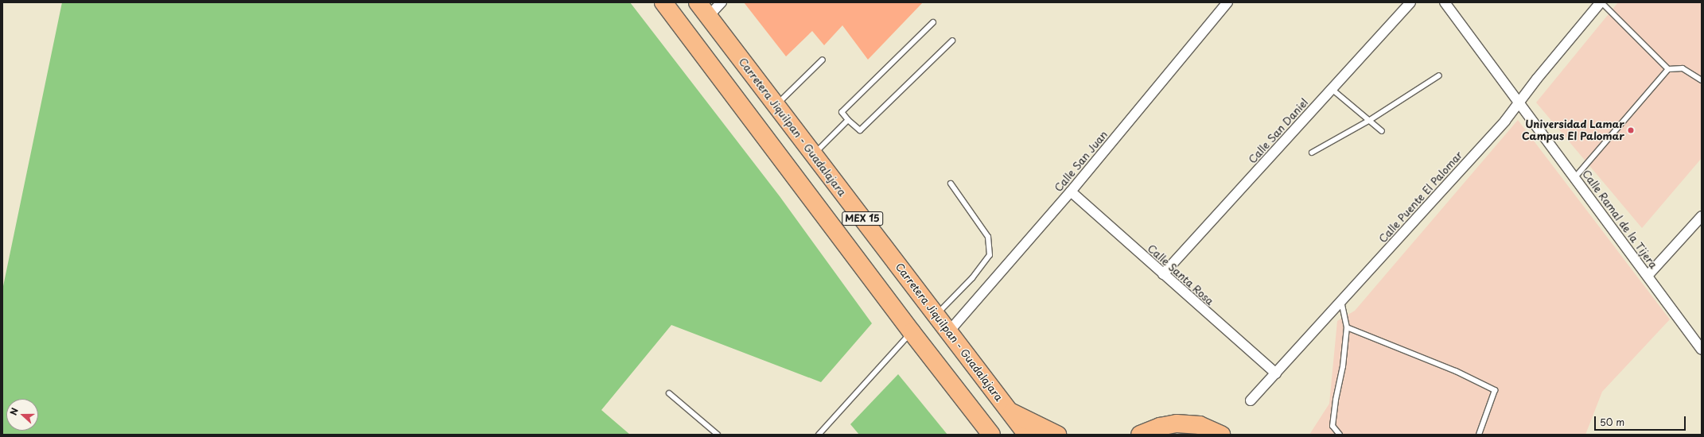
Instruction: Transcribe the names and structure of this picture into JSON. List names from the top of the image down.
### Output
{
  "streets": {
    "highway": ["Carretera Jiquilpan - Guadalajara", "MEX 15"],
    "street": [
      "Calle San Daniel",
      "Calle San Juan",
      "Calle Puente El Palomar",
      "Calle Ramal de la Tijera",
      "Calle Santa Rosa"
    ]
  },
  "crossings": [
    ["Carretera Jiquilpan - Guadalajara", "Calle San Juan"],
    ["Calle San Daniel", "Calle Santa Rosa"],
    ["Calle San Juan", "Calle Santa Rosa"],
    ["Calle Puente El Palomar", "Calle Ramal de la Tijera"],
    ["Calle Puente El Palomar", "Calle Santa Rosa"]
  ],
  "places": ["Universidad Lamar Campus El Palomar"],
  "scale_bar": "50 m",
  "north": "left"
}
